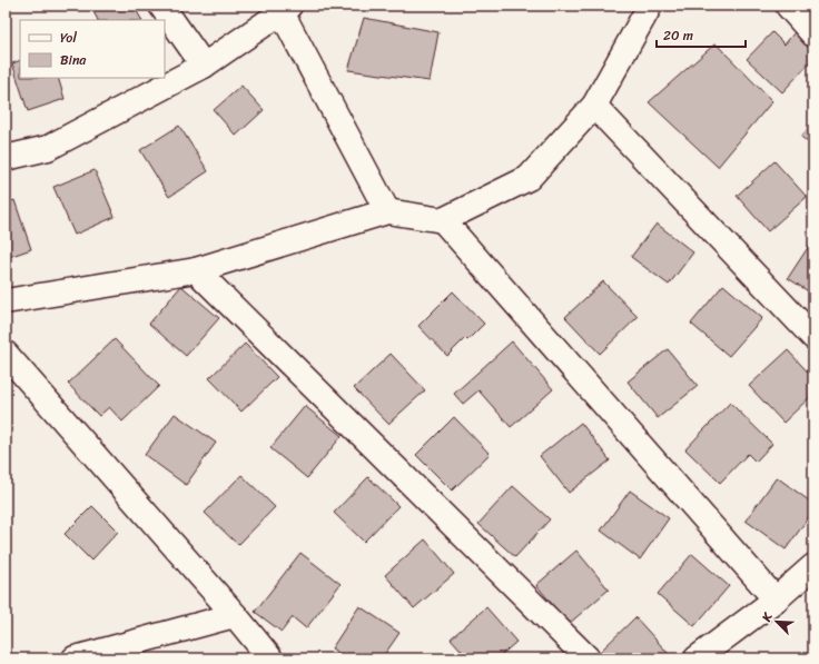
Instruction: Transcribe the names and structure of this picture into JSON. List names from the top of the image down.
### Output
{
  "legend": ["Yol", "Bina"],
  "scale_bar": "20 m",
  "north": "top left"
}
